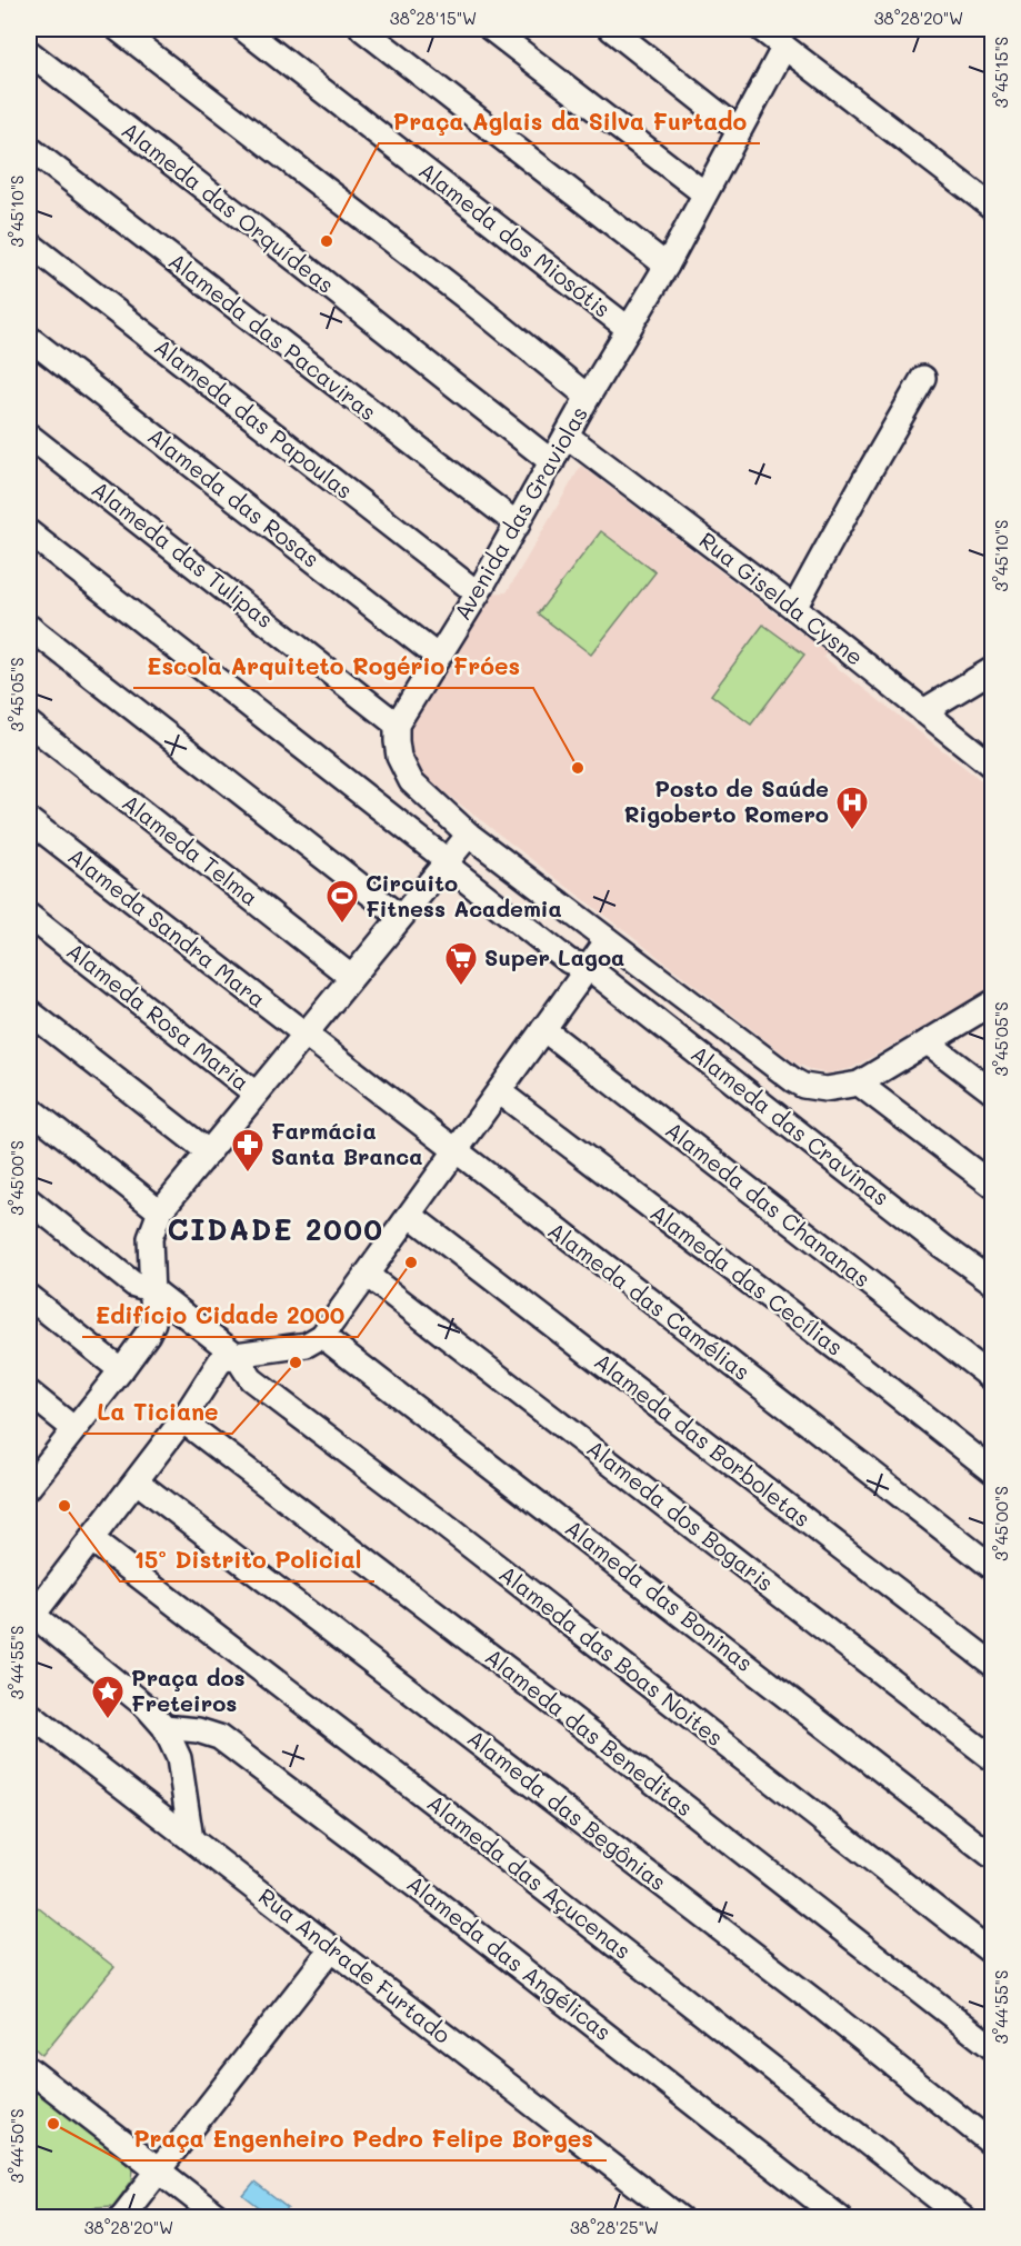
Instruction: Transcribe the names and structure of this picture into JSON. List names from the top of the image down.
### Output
{
  "streets": {
    "street": [
      "Alameda das Orquídeas",
      "Alameda dos Miosótis",
      "Alameda das Pacaviras",
      "Alameda das Papoulas",
      "Alameda das Rosas",
      "Avenida das Graviolas",
      "Alameda das Tulipas",
      "Rua Giselda Cysne",
      "Alameda Telma",
      "Alameda Sandra Mara",
      "Alameda Rosa Maria",
      "Alameda das Cravinas",
      "Alameda das Chananas",
      "Alameda das Cecílias",
      "Alameda das Camélias",
      "Alameda das Borboletas",
      "Alameda dos Bogaris",
      "Alameda das Boninas",
      "Alameda das Boas Noites",
      "Alameda das Beneditas",
      "Alameda das Begônias",
      "Alameda das Açucenas",
      "Alameda das Angélicas",
      "Rua Andrade Furtado"
    ]
  },
  "crossings": [
    ["Alameda das Orquídeas", "Avenida das Graviolas"],
    ["Alameda dos Miosótis", "Avenida das Graviolas"],
    ["Alameda das Pacaviras", "Avenida das Graviolas"],
    ["Alameda das Papoulas", "Avenida das Graviolas"],
    ["Alameda das Rosas", "Avenida das Graviolas"],
    ["Avenida das Graviolas", "Alameda das Tulipas"],
    ["Avenida das Graviolas", "Rua Giselda Cysne"],
    ["Alameda Sandra Mara", "Alameda das Camélias"]
  ],
  "districts": ["CIDADE 2000"],
  "places": {
    "other": [
      "Praça Aglais da Silva Furtado",
      "Escola Arquiteto Rogério Fróes",
      "Edifício Cidade 2000",
      "La Ticiane",
      "15º Distrito Policial",
      "Praça Engenheiro Pedro Felipe Borges"
    ],
    "hospital": ["Posto de Saúde Rigoberto Romero"],
    "sports": ["Circuito Fitness Academia"],
    "supermarket": ["Super Lagoa"],
    "pharmacy": ["Farmácia Santa Branca"],
    "place": ["Praça dos Freteiros"]
  },
  "coordinates": [
    "38°28'15\"W",
    "38°28'20\"W",
    "3°45'15\"S",
    "3°45'10\"S",
    "3°45'05\"S",
    "3°45'00\"S",
    "3°44'55\"S",
    "3°44'50\"S",
    "38°28'25\"W"
  ]
}
